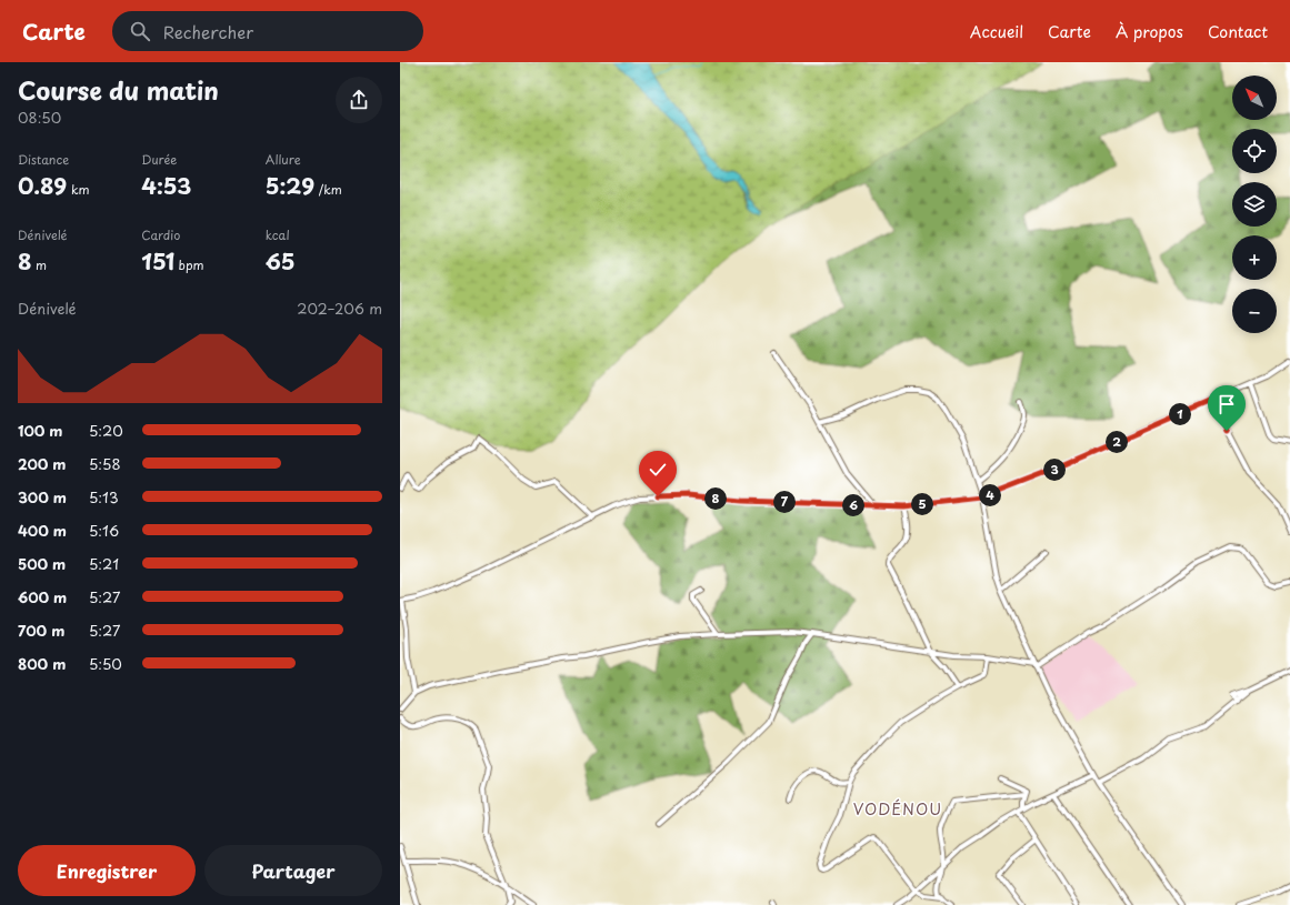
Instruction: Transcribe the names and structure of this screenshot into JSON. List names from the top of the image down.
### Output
{
  "districts": ["VODÉNOU"],
  "north": "top left",
  "page": {
    "header": "Carte",
    "search": "Rechercher",
    "nav": [
      "Accueil",
      "Carte",
      "À propos",
      "Contact"
    ],
    "heading": ["Course du matin", "08:50"],
    "map_buttons": ["+", "−"],
    "stats": [
      ["Distance", "0.89 km"],
      ["Durée", "4:53"],
      ["Allure", "5:29 /km"],
      ["Dénivelé", "8 m"],
      ["Cardio", "151 bpm"],
      ["kcal", "65"]
    ],
    "chart": ["Dénivelé", "202–206 m"],
    "pins": [
      "1",
      "2",
      "3",
      "4",
      "8",
      "7",
      "5",
      "6"
    ],
    "list": [
      {
        "name": "100 m",
        "note": "5:20"
      },
      {
        "name": "200 m",
        "note": "5:58"
      },
      {
        "name": "300 m",
        "note": "5:13"
      },
      {
        "name": "400 m",
        "note": "5:16"
      },
      {
        "name": "500 m",
        "note": "5:21"
      },
      {
        "name": "600 m",
        "note": "5:27"
      },
      {
        "name": "700 m",
        "note": "5:27"
      },
      {
        "name": "800 m",
        "note": "5:50"
      }
    ],
    "buttons": ["Enregistrer", "Partager"]
  }
}
